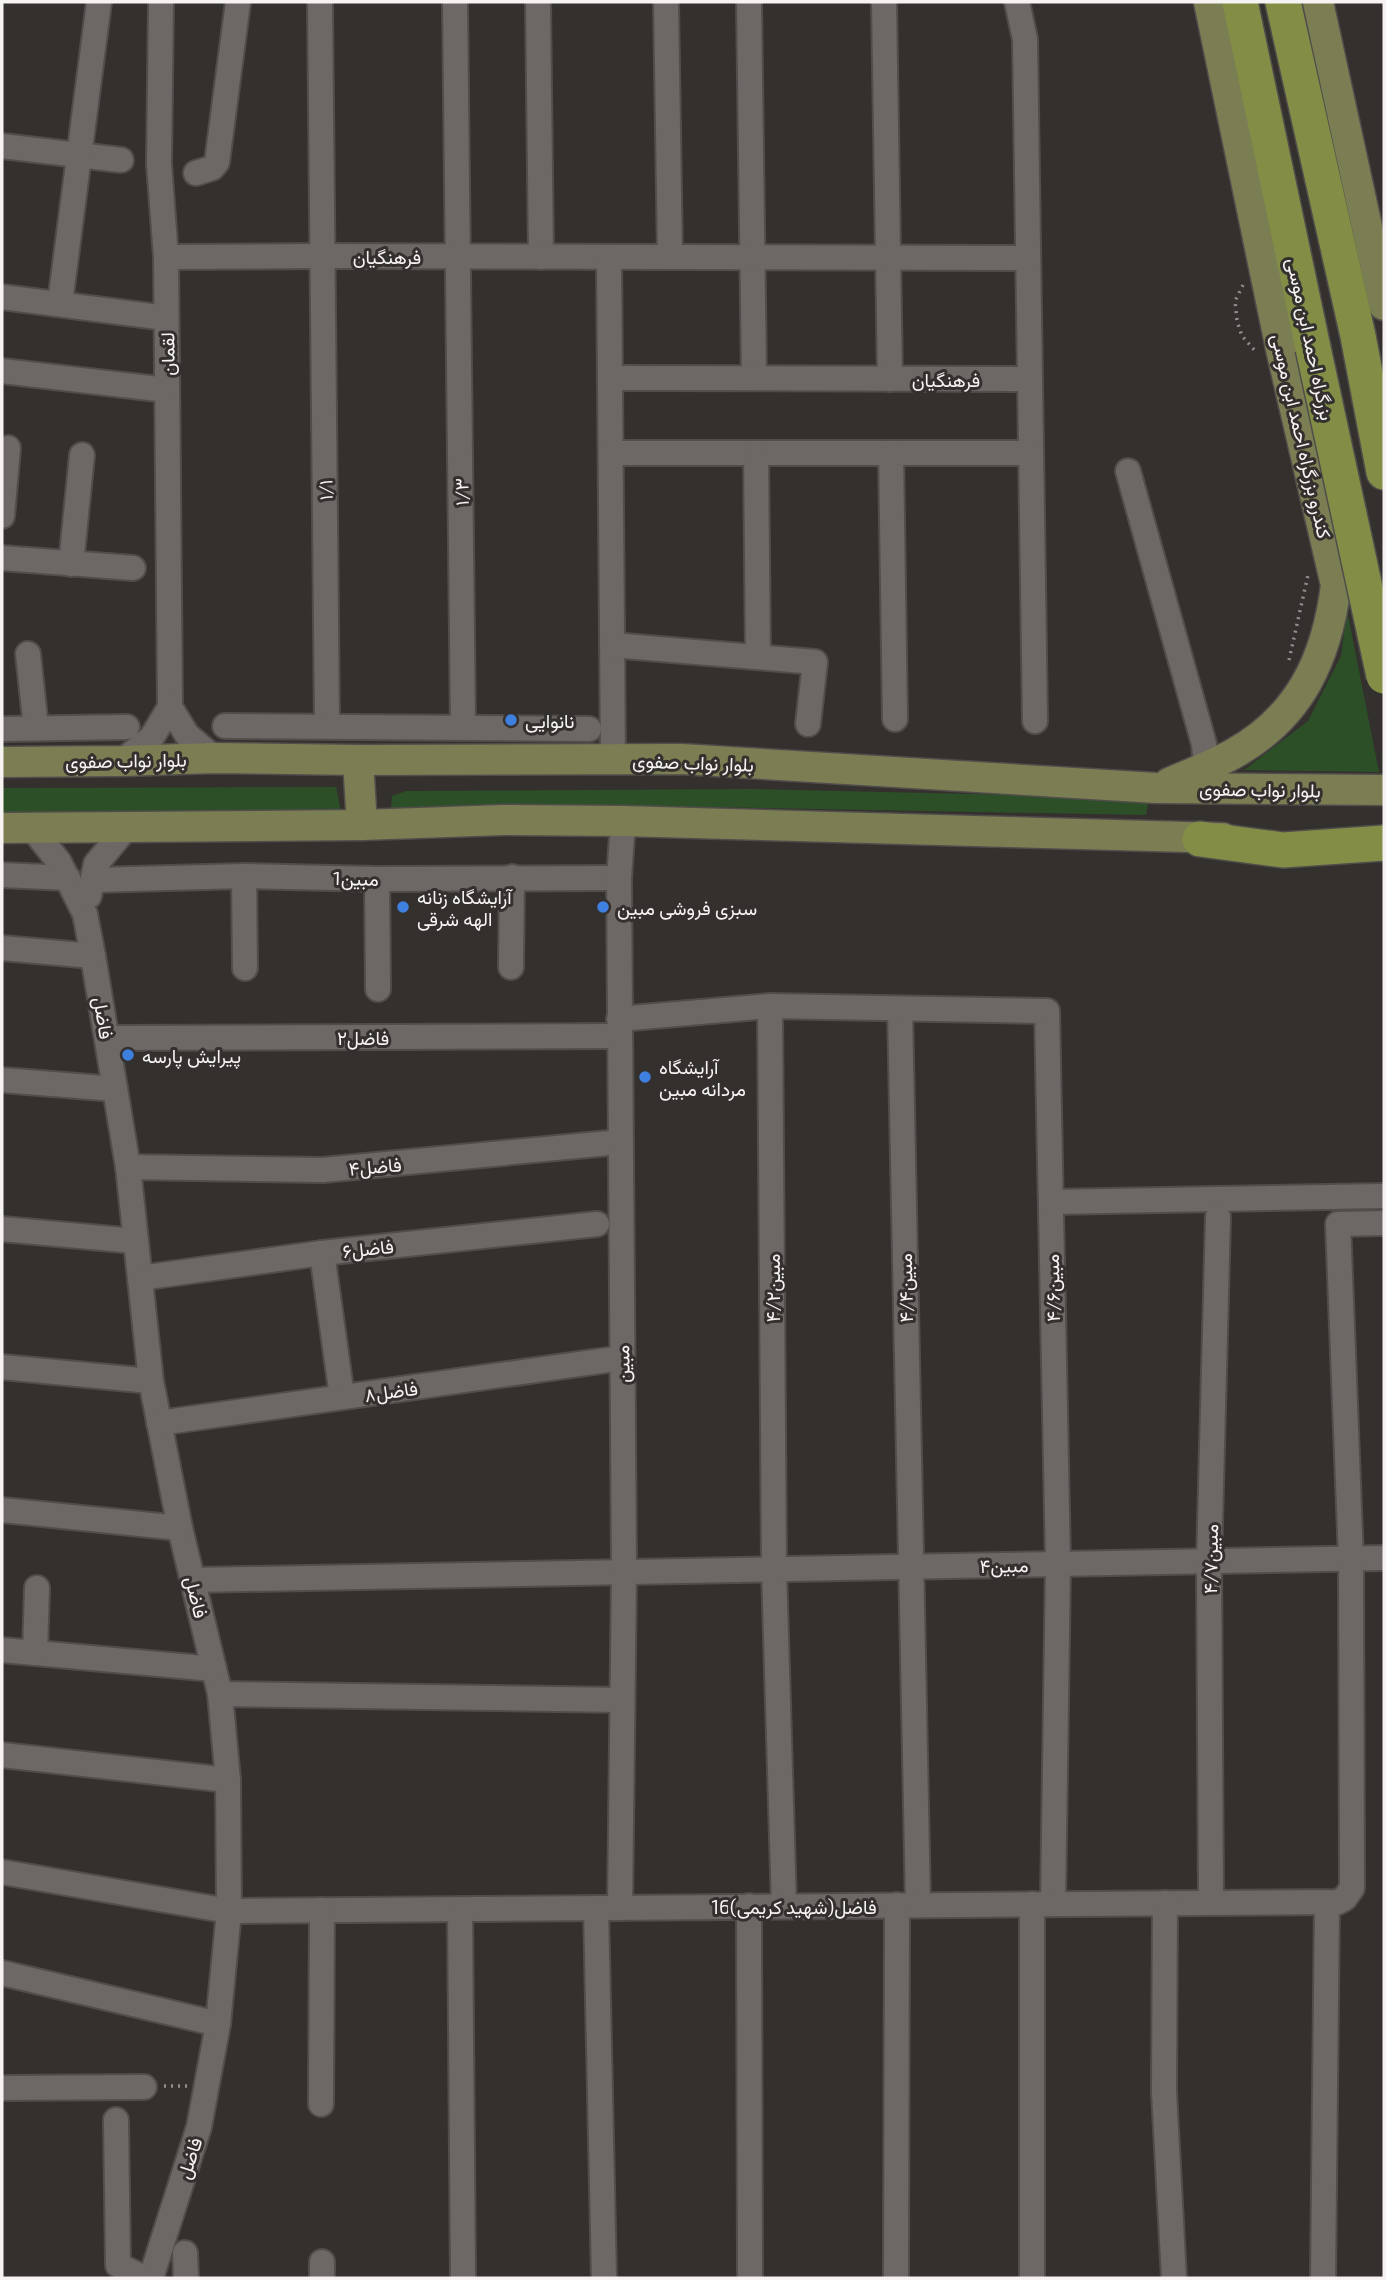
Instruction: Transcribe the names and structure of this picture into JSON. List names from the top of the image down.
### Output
{
  "streets": {
    "highway": ["بزرگراه احمد ابن موسی"],
    "main road": ["کندرو بزرگراه احمد ابن موسی", "بلوار نواب صفوی"],
    "street": [
      "فرهنگیان",
      "لقمان",
      "۱/۱",
      "۱/۳",
      "1مبین",
      "فاضل",
      "۲فاضل",
      "۴فاضل",
      "۶فاضل",
      "۴/۲مبین",
      "۴/۴مبین",
      "۴/۶مبین",
      "مبین",
      "۸فاضل",
      "۴/۷مبین",
      "۴مبین",
      "16فاضل(شهید کریمی)"
    ]
  },
  "crossings": [
    ["فرهنگیان", "لقمان"],
    ["فرهنگیان", "۱/۱"],
    ["فرهنگیان", "۱/۳"],
    ["کندرو بزرگراه احمد ابن موسی", "بلوار نواب صفوی"],
    ["1مبین", "فاضل"],
    ["1مبین", "مبین"],
    ["فاضل", "۲فاضل"],
    ["فاضل", "۴فاضل"],
    ["فاضل", "۶فاضل"],
    ["فاضل", "۸فاضل"],
    ["فاضل", "۴مبین"],
    ["فاضل", "16فاضل(شهید کریمی)"],
    ["۲فاضل", "۴/۲مبین"],
    ["۲فاضل", "۴/۴مبین"],
    ["۲فاضل", "۴/۶مبین"],
    ["۲فاضل", "مبین"],
    ["۴فاضل", "مبین"],
    ["۴/۲مبین", "۴مبین"],
    ["۴/۲مبین", "16فاضل(شهید کریمی)"],
    ["۴/۴مبین", "۴مبین"],
    ["۴/۴مبین", "16فاضل(شهید کریمی)"],
    ["۴/۶مبین", "۴مبین"],
    ["۴/۶مبین", "16فاضل(شهید کریمی)"],
    ["مبین", "۸فاضل"],
    ["مبین", "۴مبین"],
    ["مبین", "16فاضل(شهید کریمی)"],
    ["۴/۷مبین", "۴مبین"],
    ["۴/۷مبین", "16فاضل(شهید کریمی)"]
  ],
  "places": [
    "نانوایی",
    "آرایشگاه زنانه الهه شرقی",
    "سبزی فروشی مبین",
    "پیرایش پارسه",
    "آرایشگاه مردانه مبین"
  ]
}
